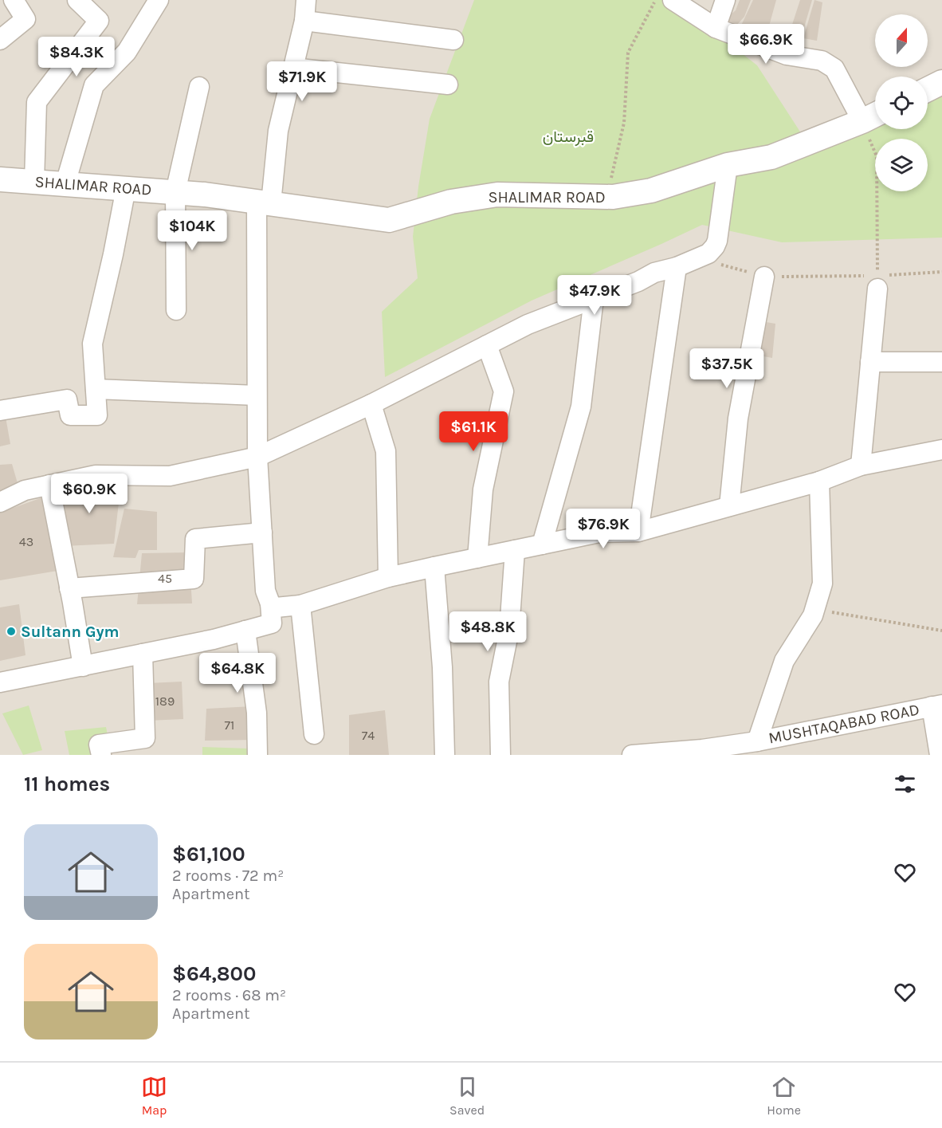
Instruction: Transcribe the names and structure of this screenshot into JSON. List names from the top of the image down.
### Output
{
  "streets": {
    "street": ["SHALIMAR ROAD", "MUSHTAQABAD ROAD"]
  },
  "parks": ["قبرستان"],
  "places": ["Sultann Gym"],
  "house_numbers": [
    "43",
    "45",
    "189",
    "71",
    "74"
  ],
  "north": "top",
  "page": {
    "price": [
      "$66.9K",
      "$84.3K",
      "$71.9K",
      "$104K",
      "$47.9K",
      "$37.5K",
      "$61.1K",
      "$60.9K",
      "$76.9K",
      "$48.8K",
      "$64.8K"
    ],
    "heading": "11 homes",
    "list": [
      {
        "name": "$61,100",
        "note": "2 rooms · 72 m² · Apartment"
      },
      {
        "name": "$64,800",
        "note": "2 rooms · 68 m² · Apartment"
      }
    ],
    "tabs": ["Map", "Saved", "Home"]
  }
}
